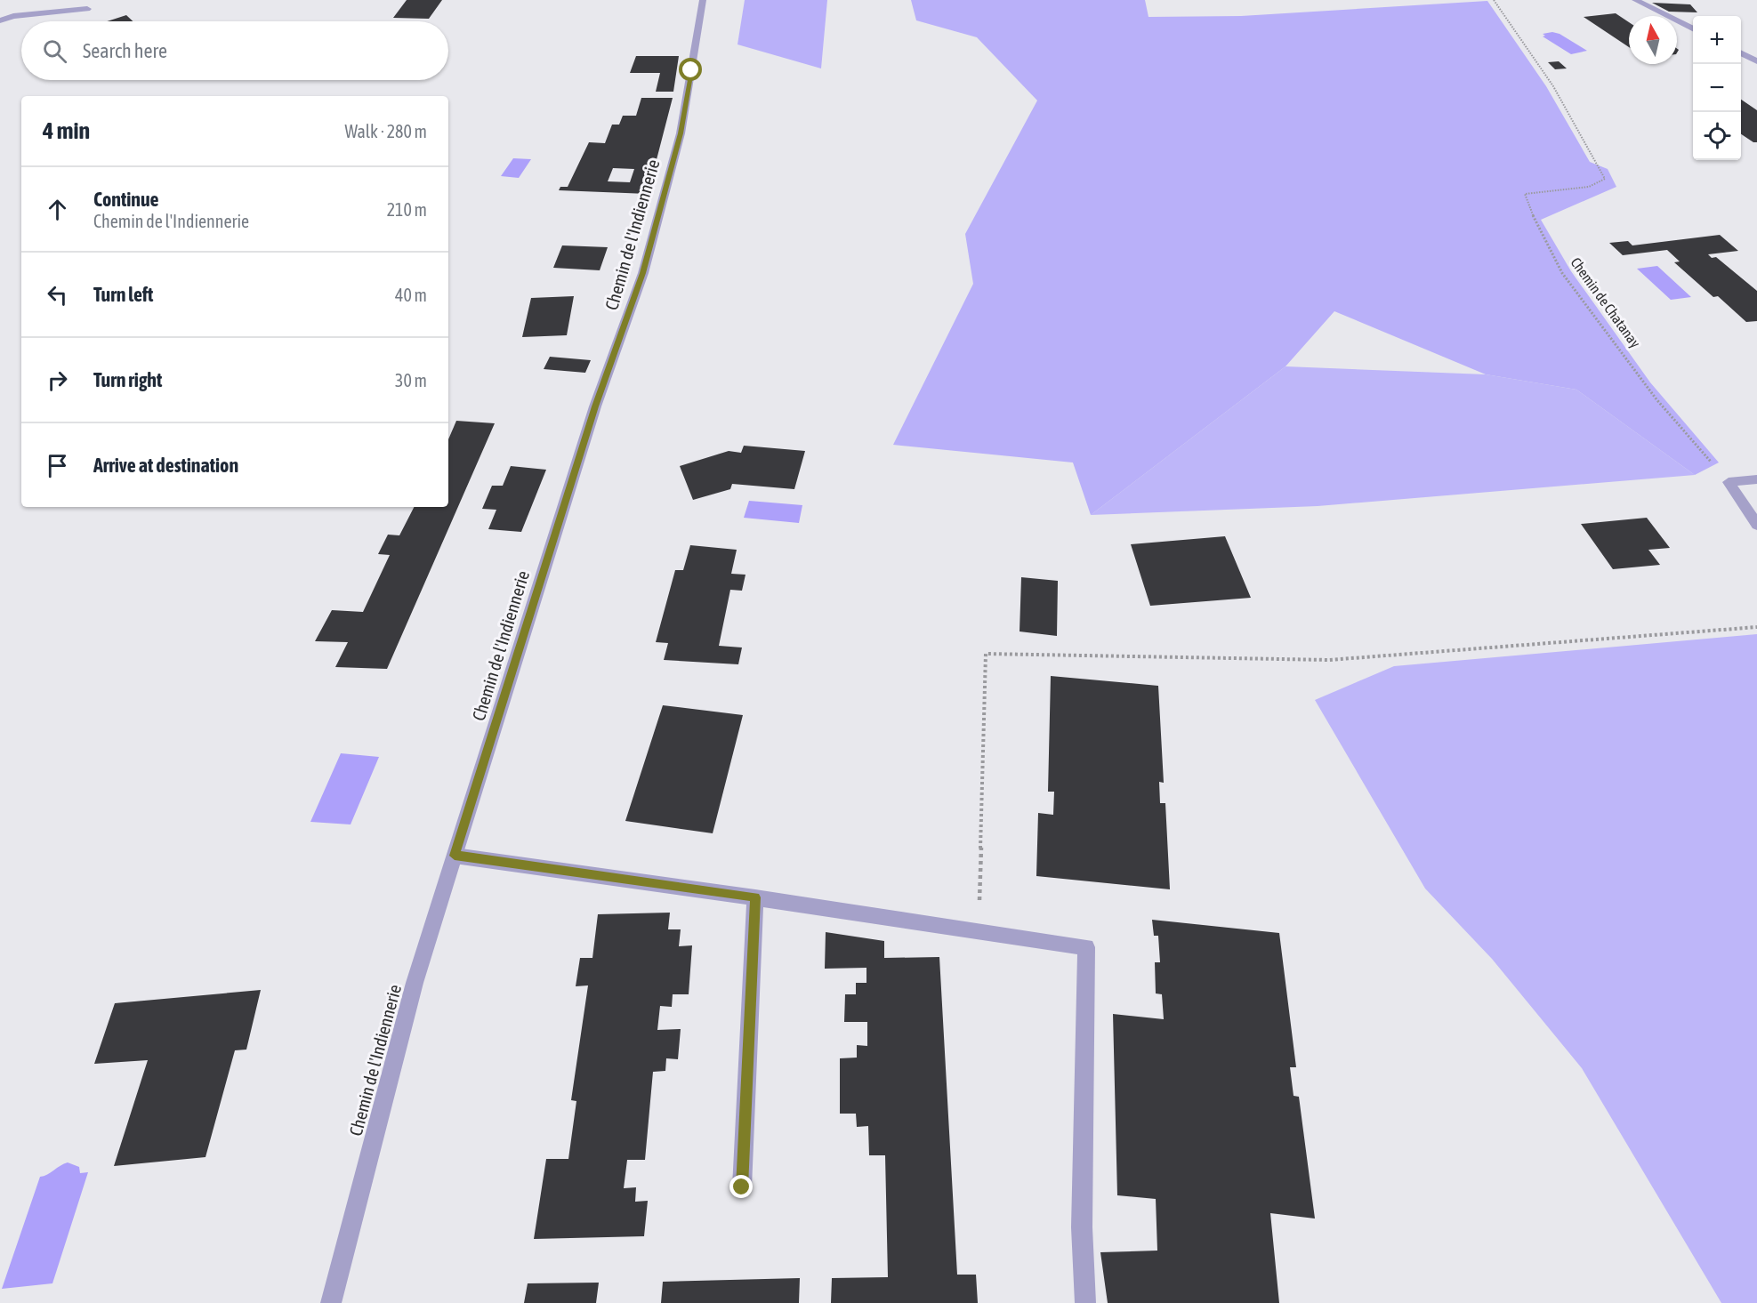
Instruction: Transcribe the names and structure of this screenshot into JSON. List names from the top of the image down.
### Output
{
  "streets": {
    "street": ["Chemin de l'Indiennerie"],
    "path": ["Chemin de Chatanay"]
  },
  "north": "top",
  "page": {
    "map_buttons": ["+", "−"],
    "search": "Search here",
    "heading": ["4 min", "Walk · 280 m"],
    "list": [
      ["Continue", "Chemin de l'Indiennerie", "210 m"],
      ["Turn left", "40 m"],
      ["Turn right", "30 m"],
      "Arrive at destination"
    ]
  }
}
